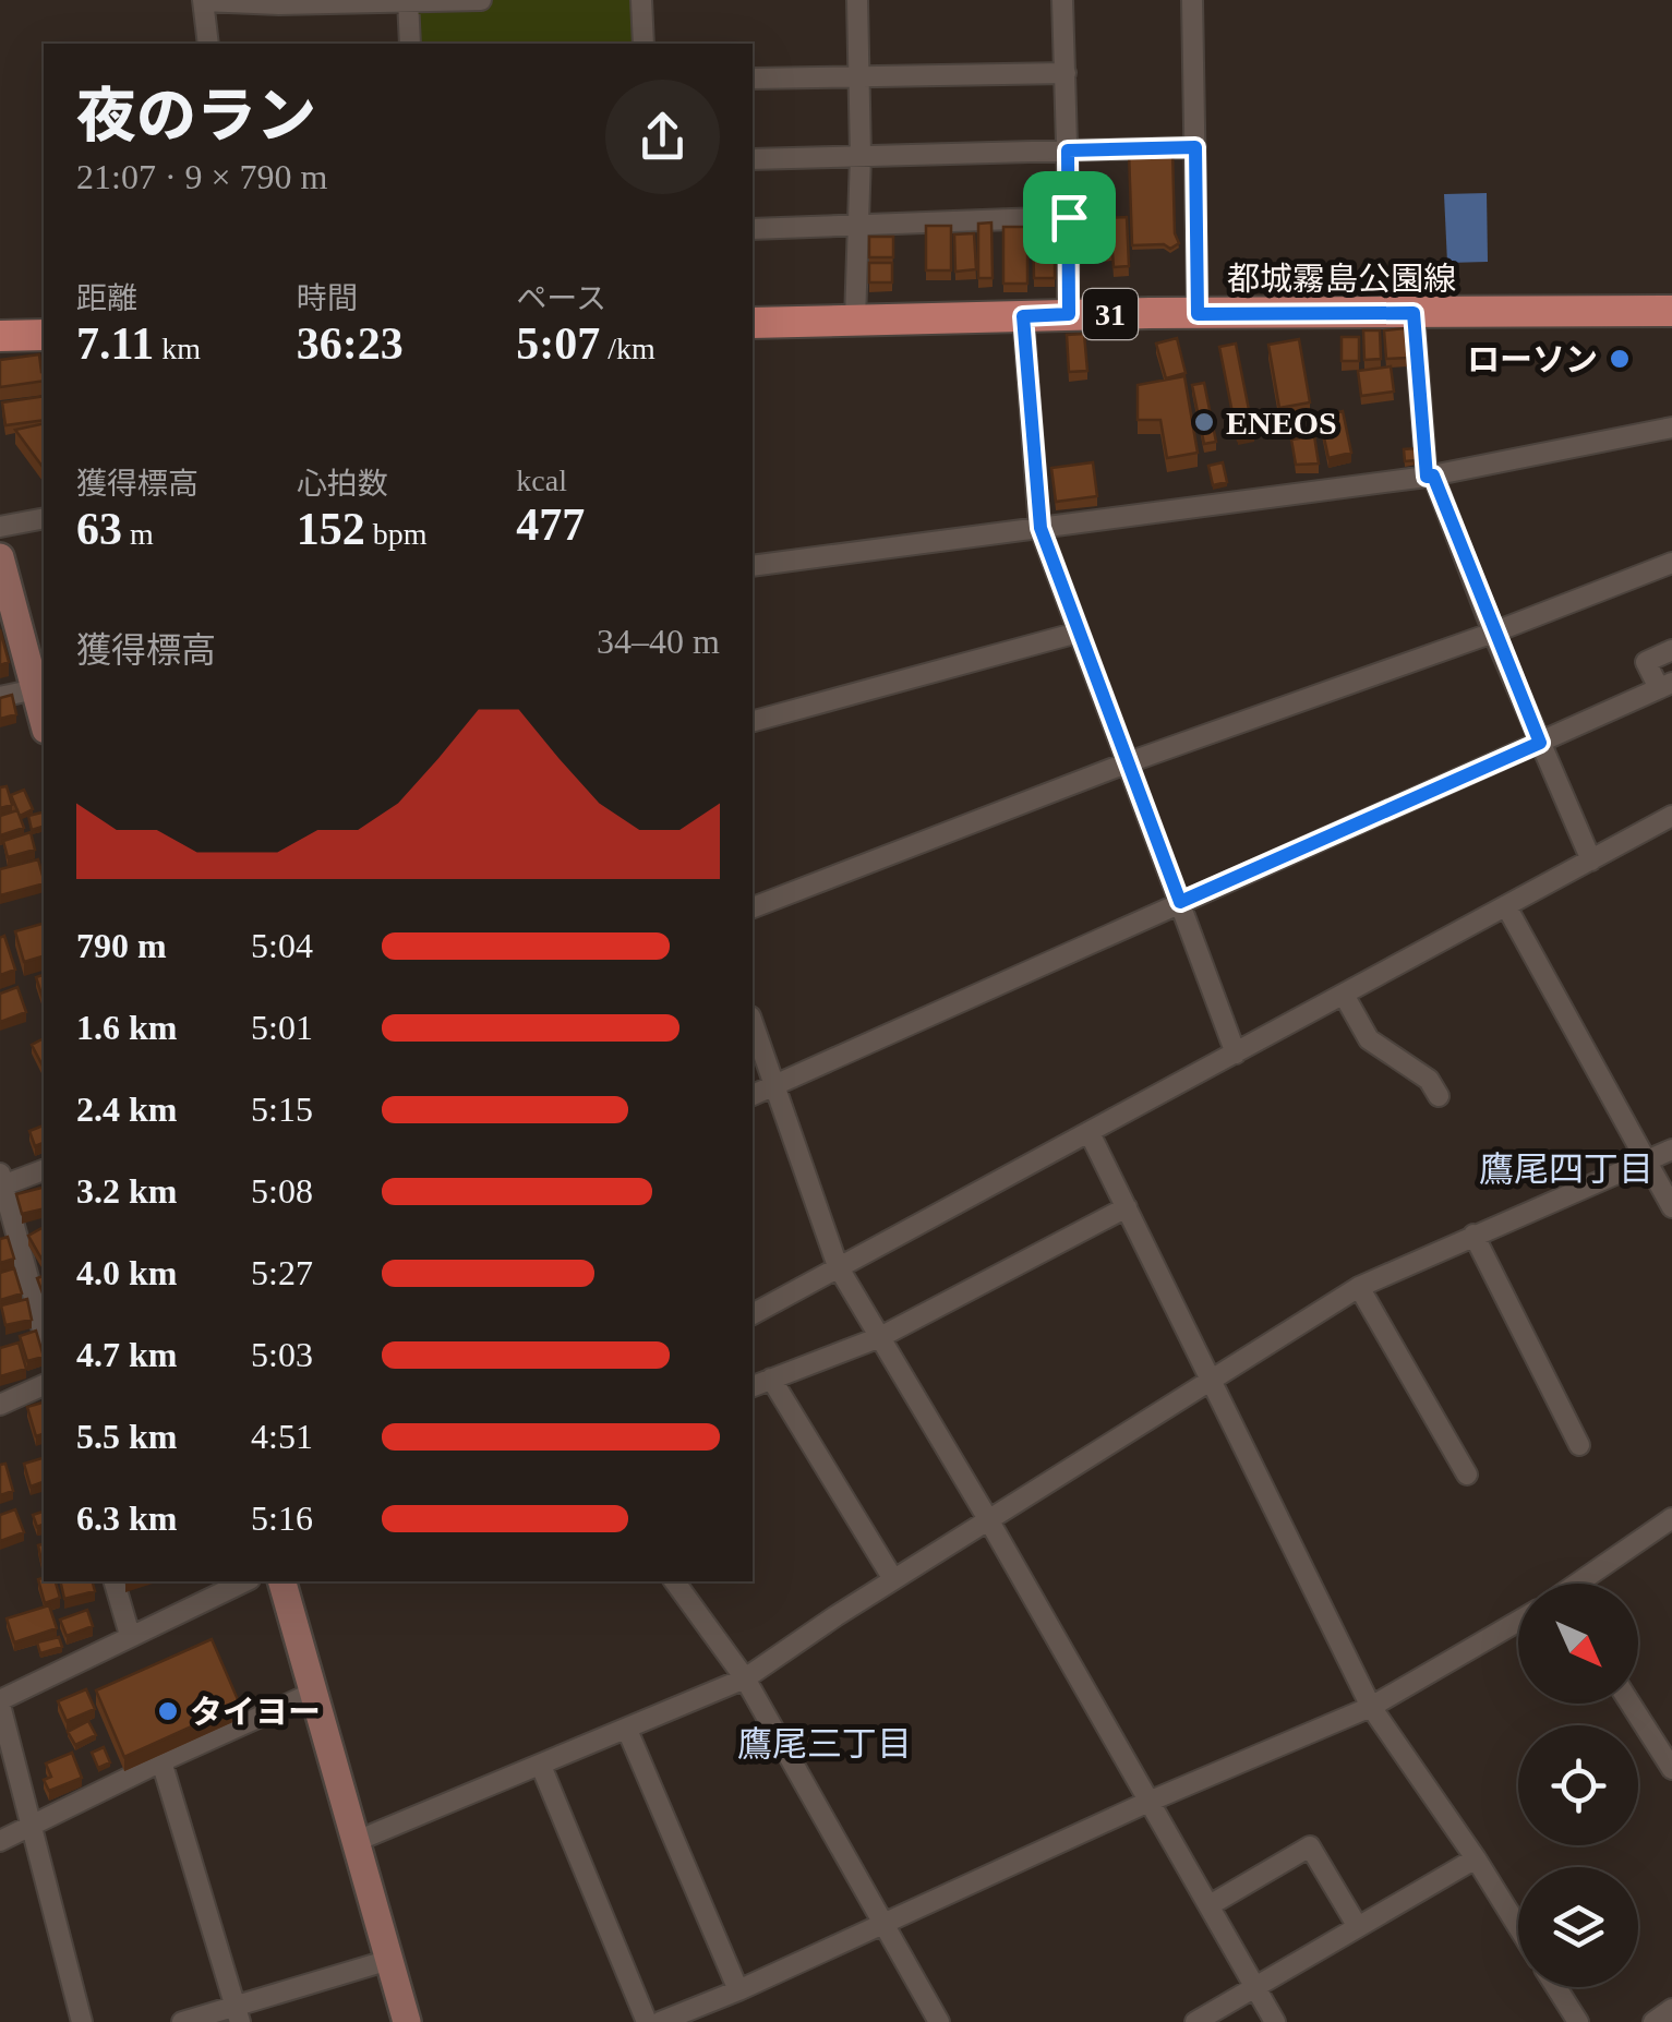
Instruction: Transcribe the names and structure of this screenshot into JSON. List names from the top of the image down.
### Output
{
  "streets": {
    "main road": ["都城霧島公園線", "31"]
  },
  "districts": ["鷹尾四丁目", "鷹尾三丁目"],
  "places": ["ローソン", "ENEOS", "タイヨー"],
  "north": "bottom right",
  "page": {
    "heading": ["夜のラン", "21:07 · 9 × 790 m"],
    "stats": [
      ["距離", "7.11 km"],
      ["時間", "36:23"],
      ["ペース", "5:07 /km"],
      ["獲得標高", "63 m"],
      ["心拍数", "152 bpm"],
      ["kcal", "477"]
    ],
    "chart": ["獲得標高", "34–40 m"],
    "list": [
      {
        "name": "790 m",
        "note": "5:04"
      },
      {
        "name": "1.6 km",
        "note": "5:01"
      },
      {
        "name": "2.4 km",
        "note": "5:15"
      },
      {
        "name": "3.2 km",
        "note": "5:08"
      },
      {
        "name": "4.0 km",
        "note": "5:27"
      },
      {
        "name": "4.7 km",
        "note": "5:03"
      },
      {
        "name": "5.5 km",
        "note": "4:51"
      },
      {
        "name": "6.3 km",
        "note": "5:16"
      }
    ]
  }
}
